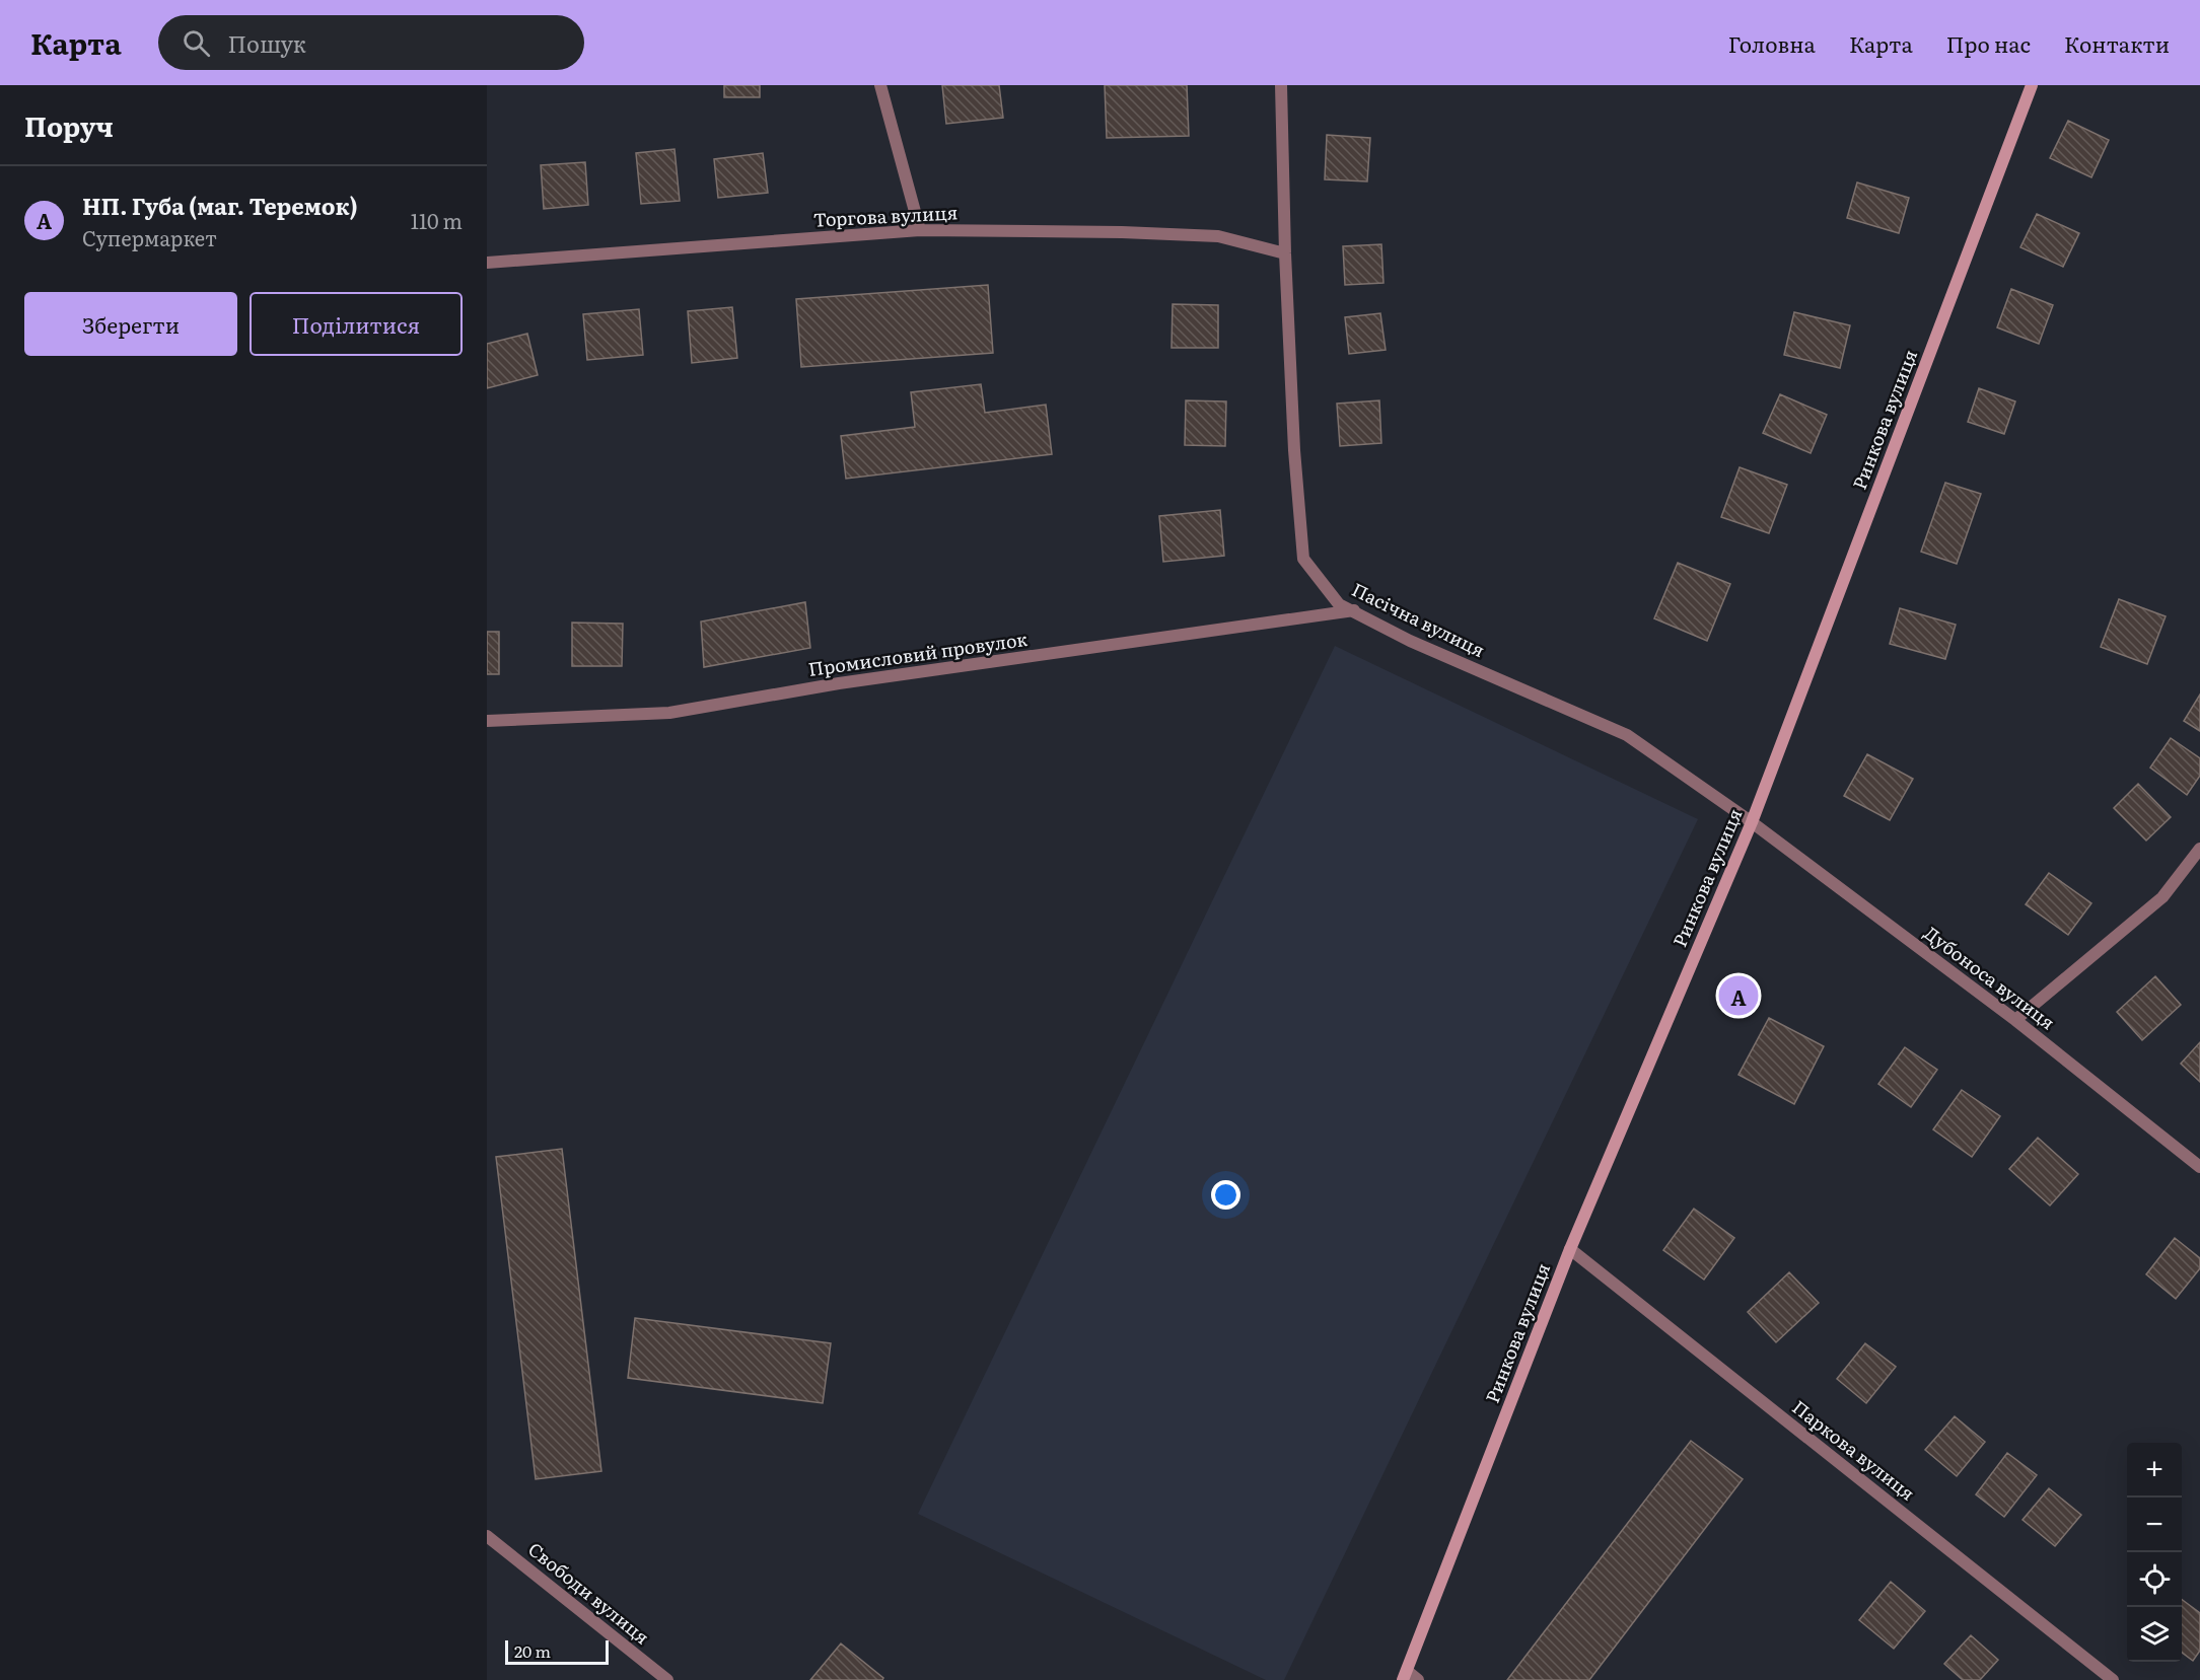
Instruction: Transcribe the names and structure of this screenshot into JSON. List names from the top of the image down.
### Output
{
  "streets": {
    "main road": ["Ринкова вулиця"],
    "street": [
      "Торгова вулиця",
      "Пасічна вулиця",
      "Промисловий провулок",
      "Дубоноса вулиця",
      "Паркова вулиця",
      "Свободи вулиця"
    ]
  },
  "crossings": [
    ["Торгова вулиця", "Пасічна вулиця"],
    ["Ринкова вулиця", "Пасічна вулиця"],
    ["Ринкова вулиця", "Дубоноса вулиця"],
    ["Ринкова вулиця", "Паркова вулиця"],
    ["Пасічна вулиця", "Промисловий провулок"],
    ["Пасічна вулиця", "Дубоноса вулиця"]
  ],
  "scale_bar": "20 m",
  "page": {
    "header": "Карта",
    "search": "Пошук",
    "nav": [
      "Головна",
      "Карта",
      "Про нас",
      "Контакти"
    ],
    "heading": "Поруч",
    "list": [
      {
        "mark": "A",
        "name": "НП. Губа (маг. Теремок)",
        "note": "Супермаркет",
        "value": "110 m"
      }
    ],
    "buttons": ["Зберегти", "Поділитися"],
    "pins": "A",
    "map_buttons": ["+", "−"],
    "scale": "20 m"
  }
}
